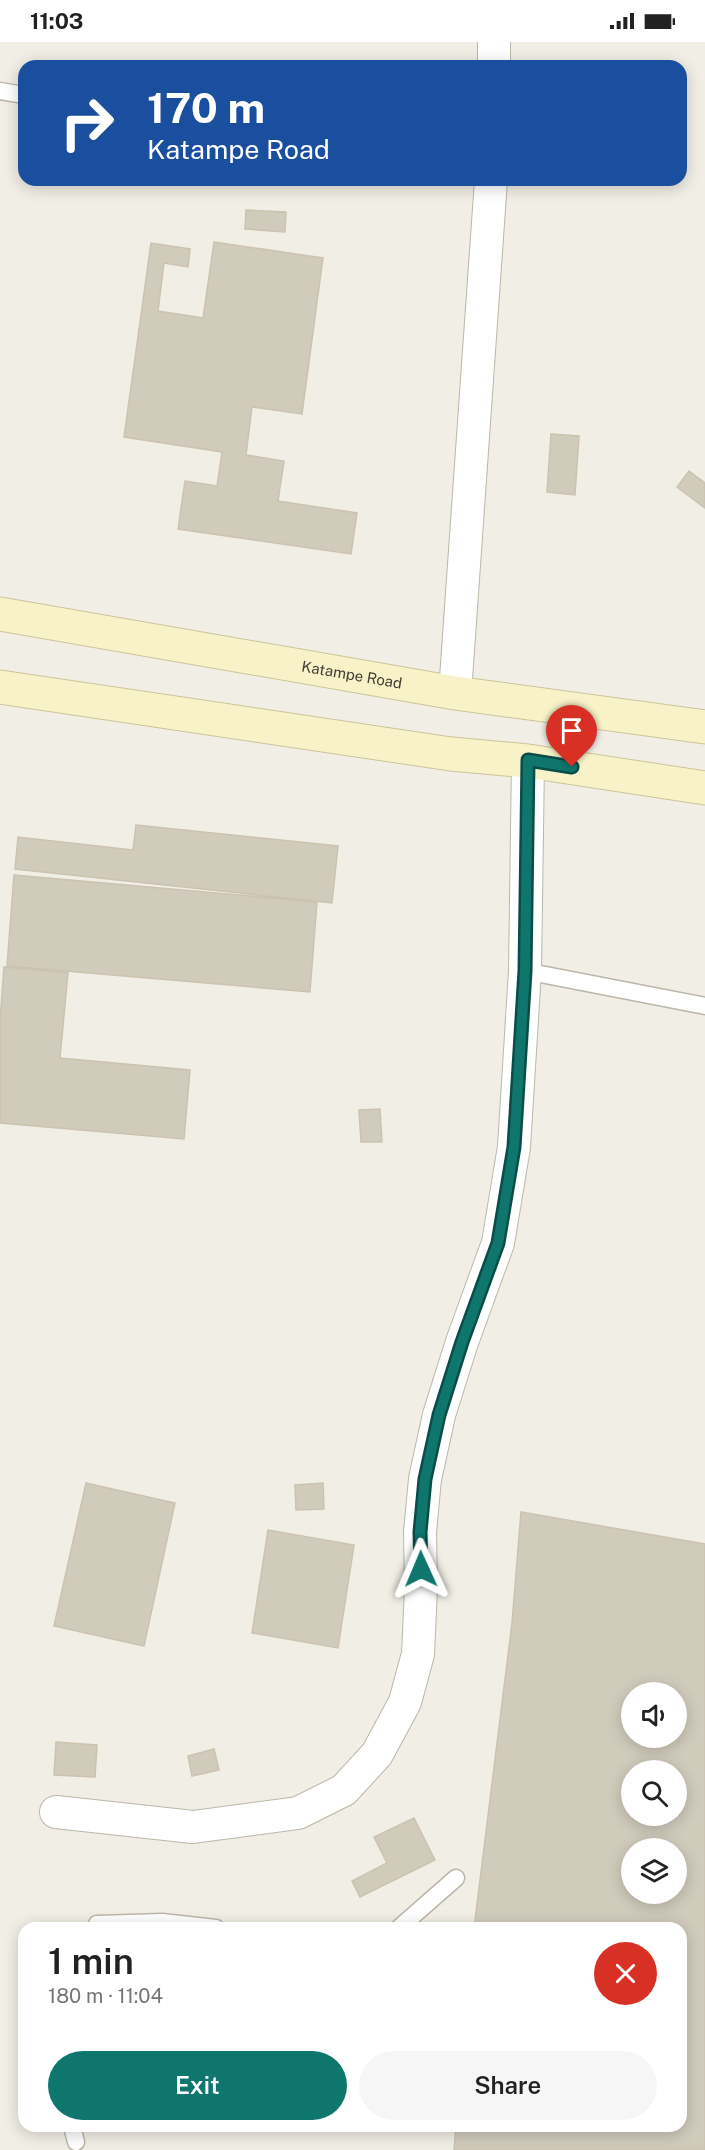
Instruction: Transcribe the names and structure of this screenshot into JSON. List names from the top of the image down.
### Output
{
  "streets": {
    "main road": ["Katampe Road"]
  },
  "page": {
    "status": "11:03",
    "turn": ["170 m", "Katampe Road"],
    "heading": ["1 min", "180 m · 11:04"],
    "buttons": ["Exit", "Share"]
  }
}
